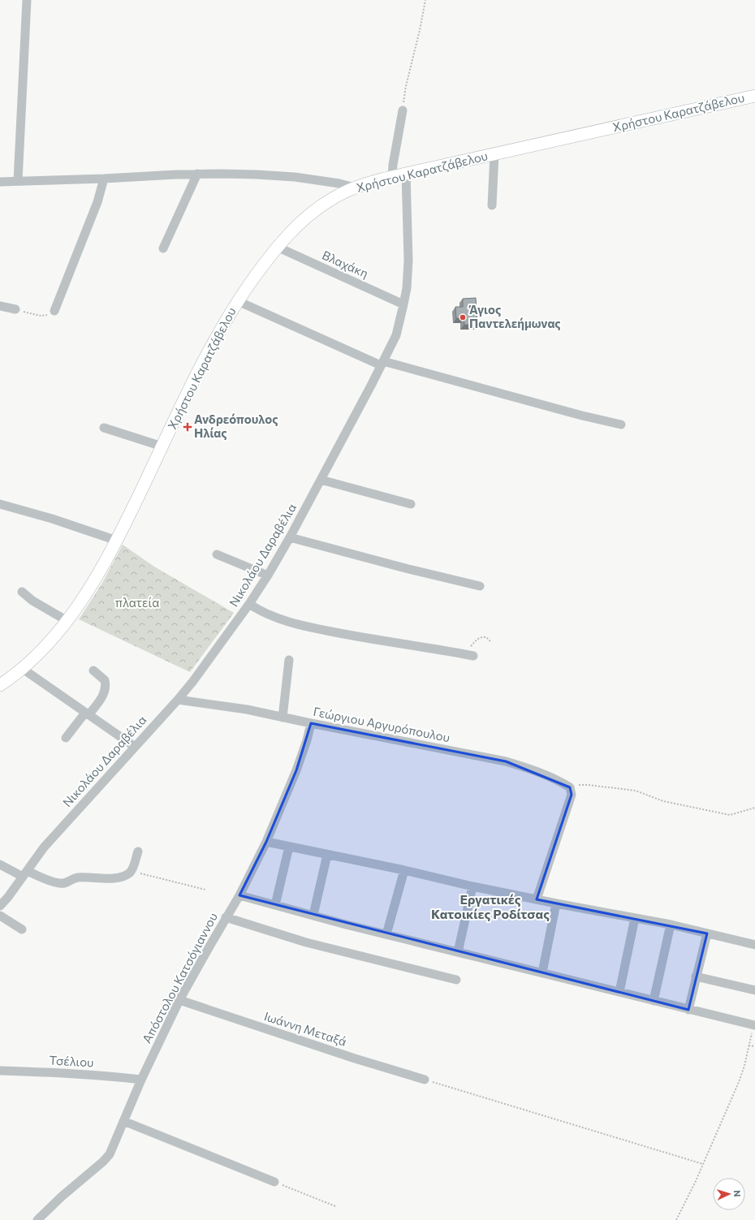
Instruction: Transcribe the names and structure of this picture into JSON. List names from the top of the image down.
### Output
{
  "streets": {
    "street": [
      "Χρήστου Καρατζάβελου",
      "Βλαχάκη",
      "Νικολάου Δαραβέλια",
      "Γεώργιου Αργυρόπουλου",
      "Απόστολου Κατσόγιαννου",
      "Ιωάννη Μεταξά",
      "Τσέλιου"
    ]
  },
  "crossings": [
    ["Χρήστου Καρατζάβελου", "Βλαχάκη"],
    ["Χρήστου Καρατζάβελου", "Νικολάου Δαραβέλια"],
    ["Βλαχάκη", "Νικολάου Δαραβέλια"],
    ["Νικολάου Δαραβέλια", "Γεώργιου Αργυρόπουλου"],
    ["Γεώργιου Αργυρόπουλου", "Απόστολου Κατσόγιαννου"],
    ["Απόστολου Κατσόγιαννου", "Ιωάννη Μεταξά"],
    ["Απόστολου Κατσόγιαννου", "Τσέλιου"]
  ],
  "districts": ["Εργατικές Κατοικίες Ροδίτσας"],
  "parks": ["πλατεία"],
  "places": {
    "other": ["Άγιος Παντελεήμωνας"],
    "health": ["Ανδρεόπουλος Ηλίας"]
  },
  "north": "right"
}
